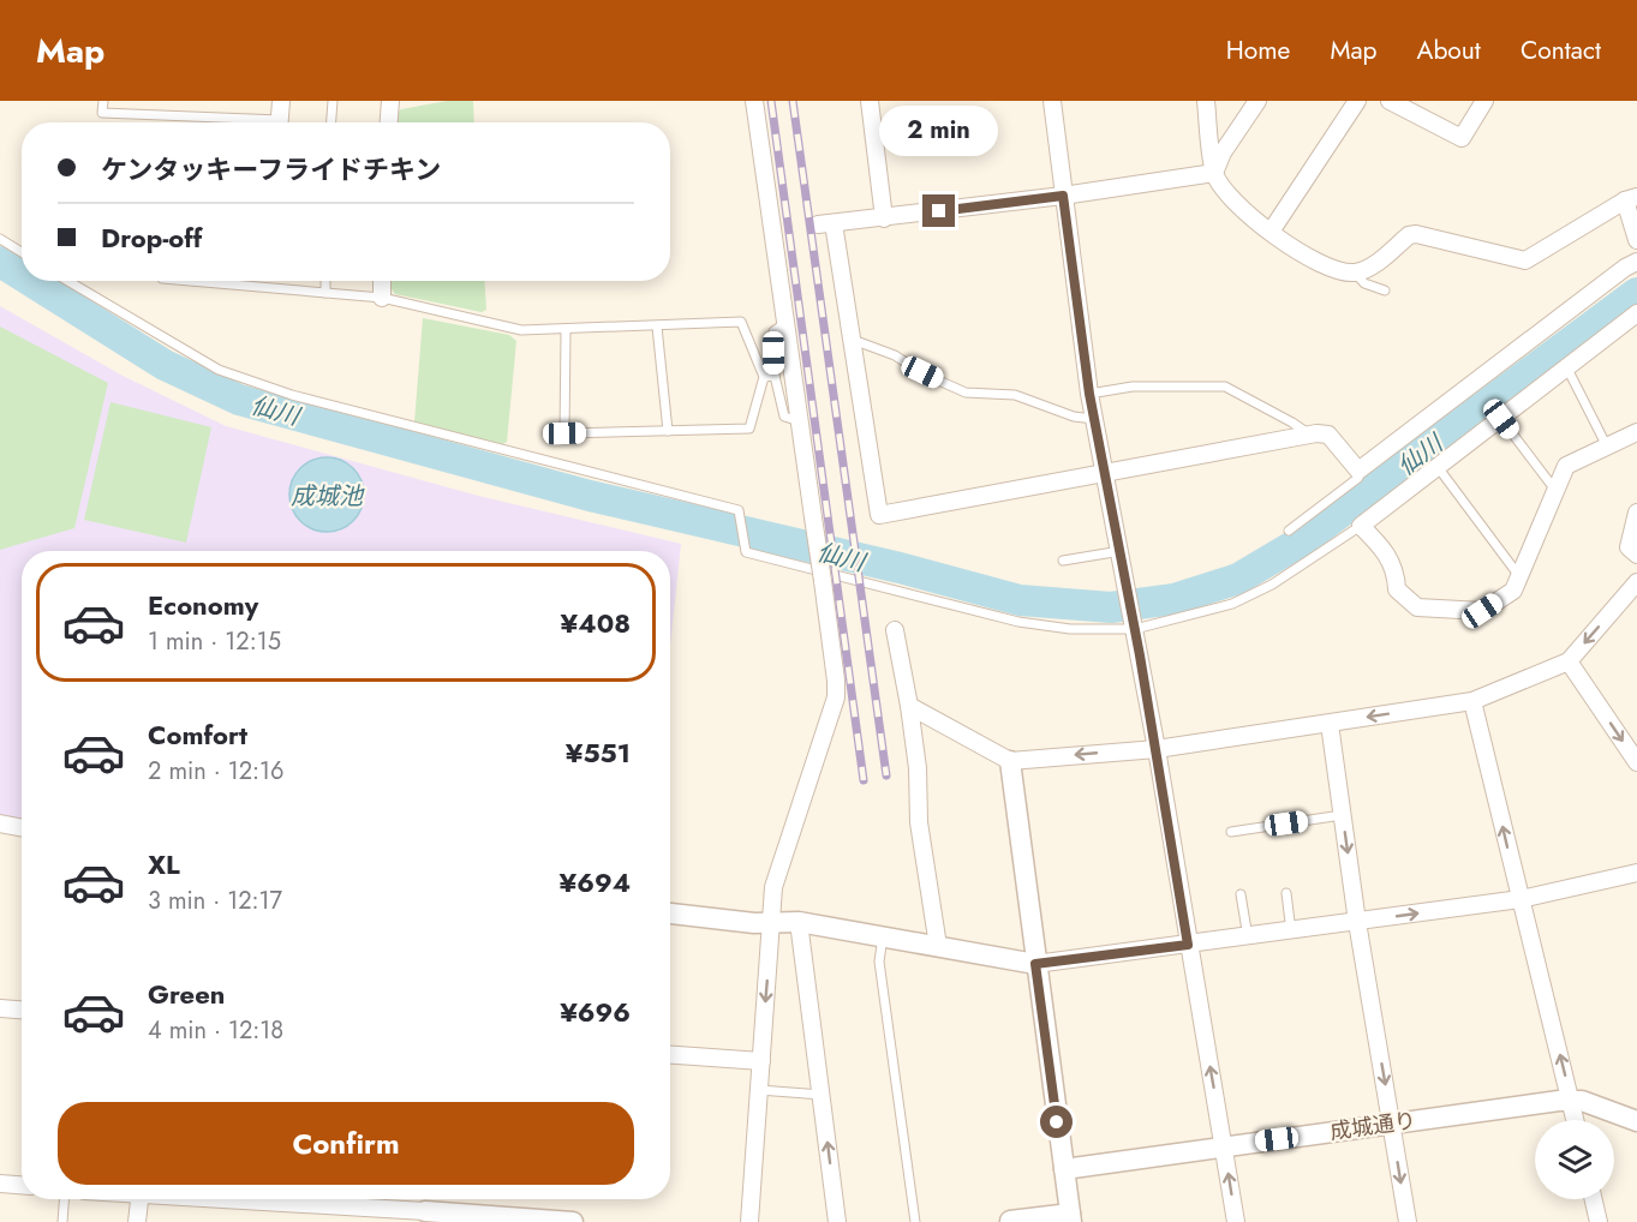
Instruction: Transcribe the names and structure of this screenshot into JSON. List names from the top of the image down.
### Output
{
  "streets": {
    "street": ["成城通り"]
  },
  "water": ["仙川", "成城池"],
  "page": {
    "header": "Map",
    "nav": [
      "Home",
      "Map",
      "About",
      "Contact"
    ],
    "bubble": "2 min",
    "banner": ["ケンタッキーフライドチキン", "Drop-off"],
    "list": [
      {
        "name": "Economy",
        "note": "1 min · 12:15",
        "value": "¥408"
      },
      {
        "name": "Comfort",
        "note": "2 min · 12:16",
        "value": "¥551"
      },
      {
        "name": "XL",
        "note": "3 min · 12:17",
        "value": "¥694"
      },
      {
        "name": "Green",
        "note": "4 min · 12:18",
        "value": "¥696"
      }
    ],
    "buttons": "Confirm"
  }
}
